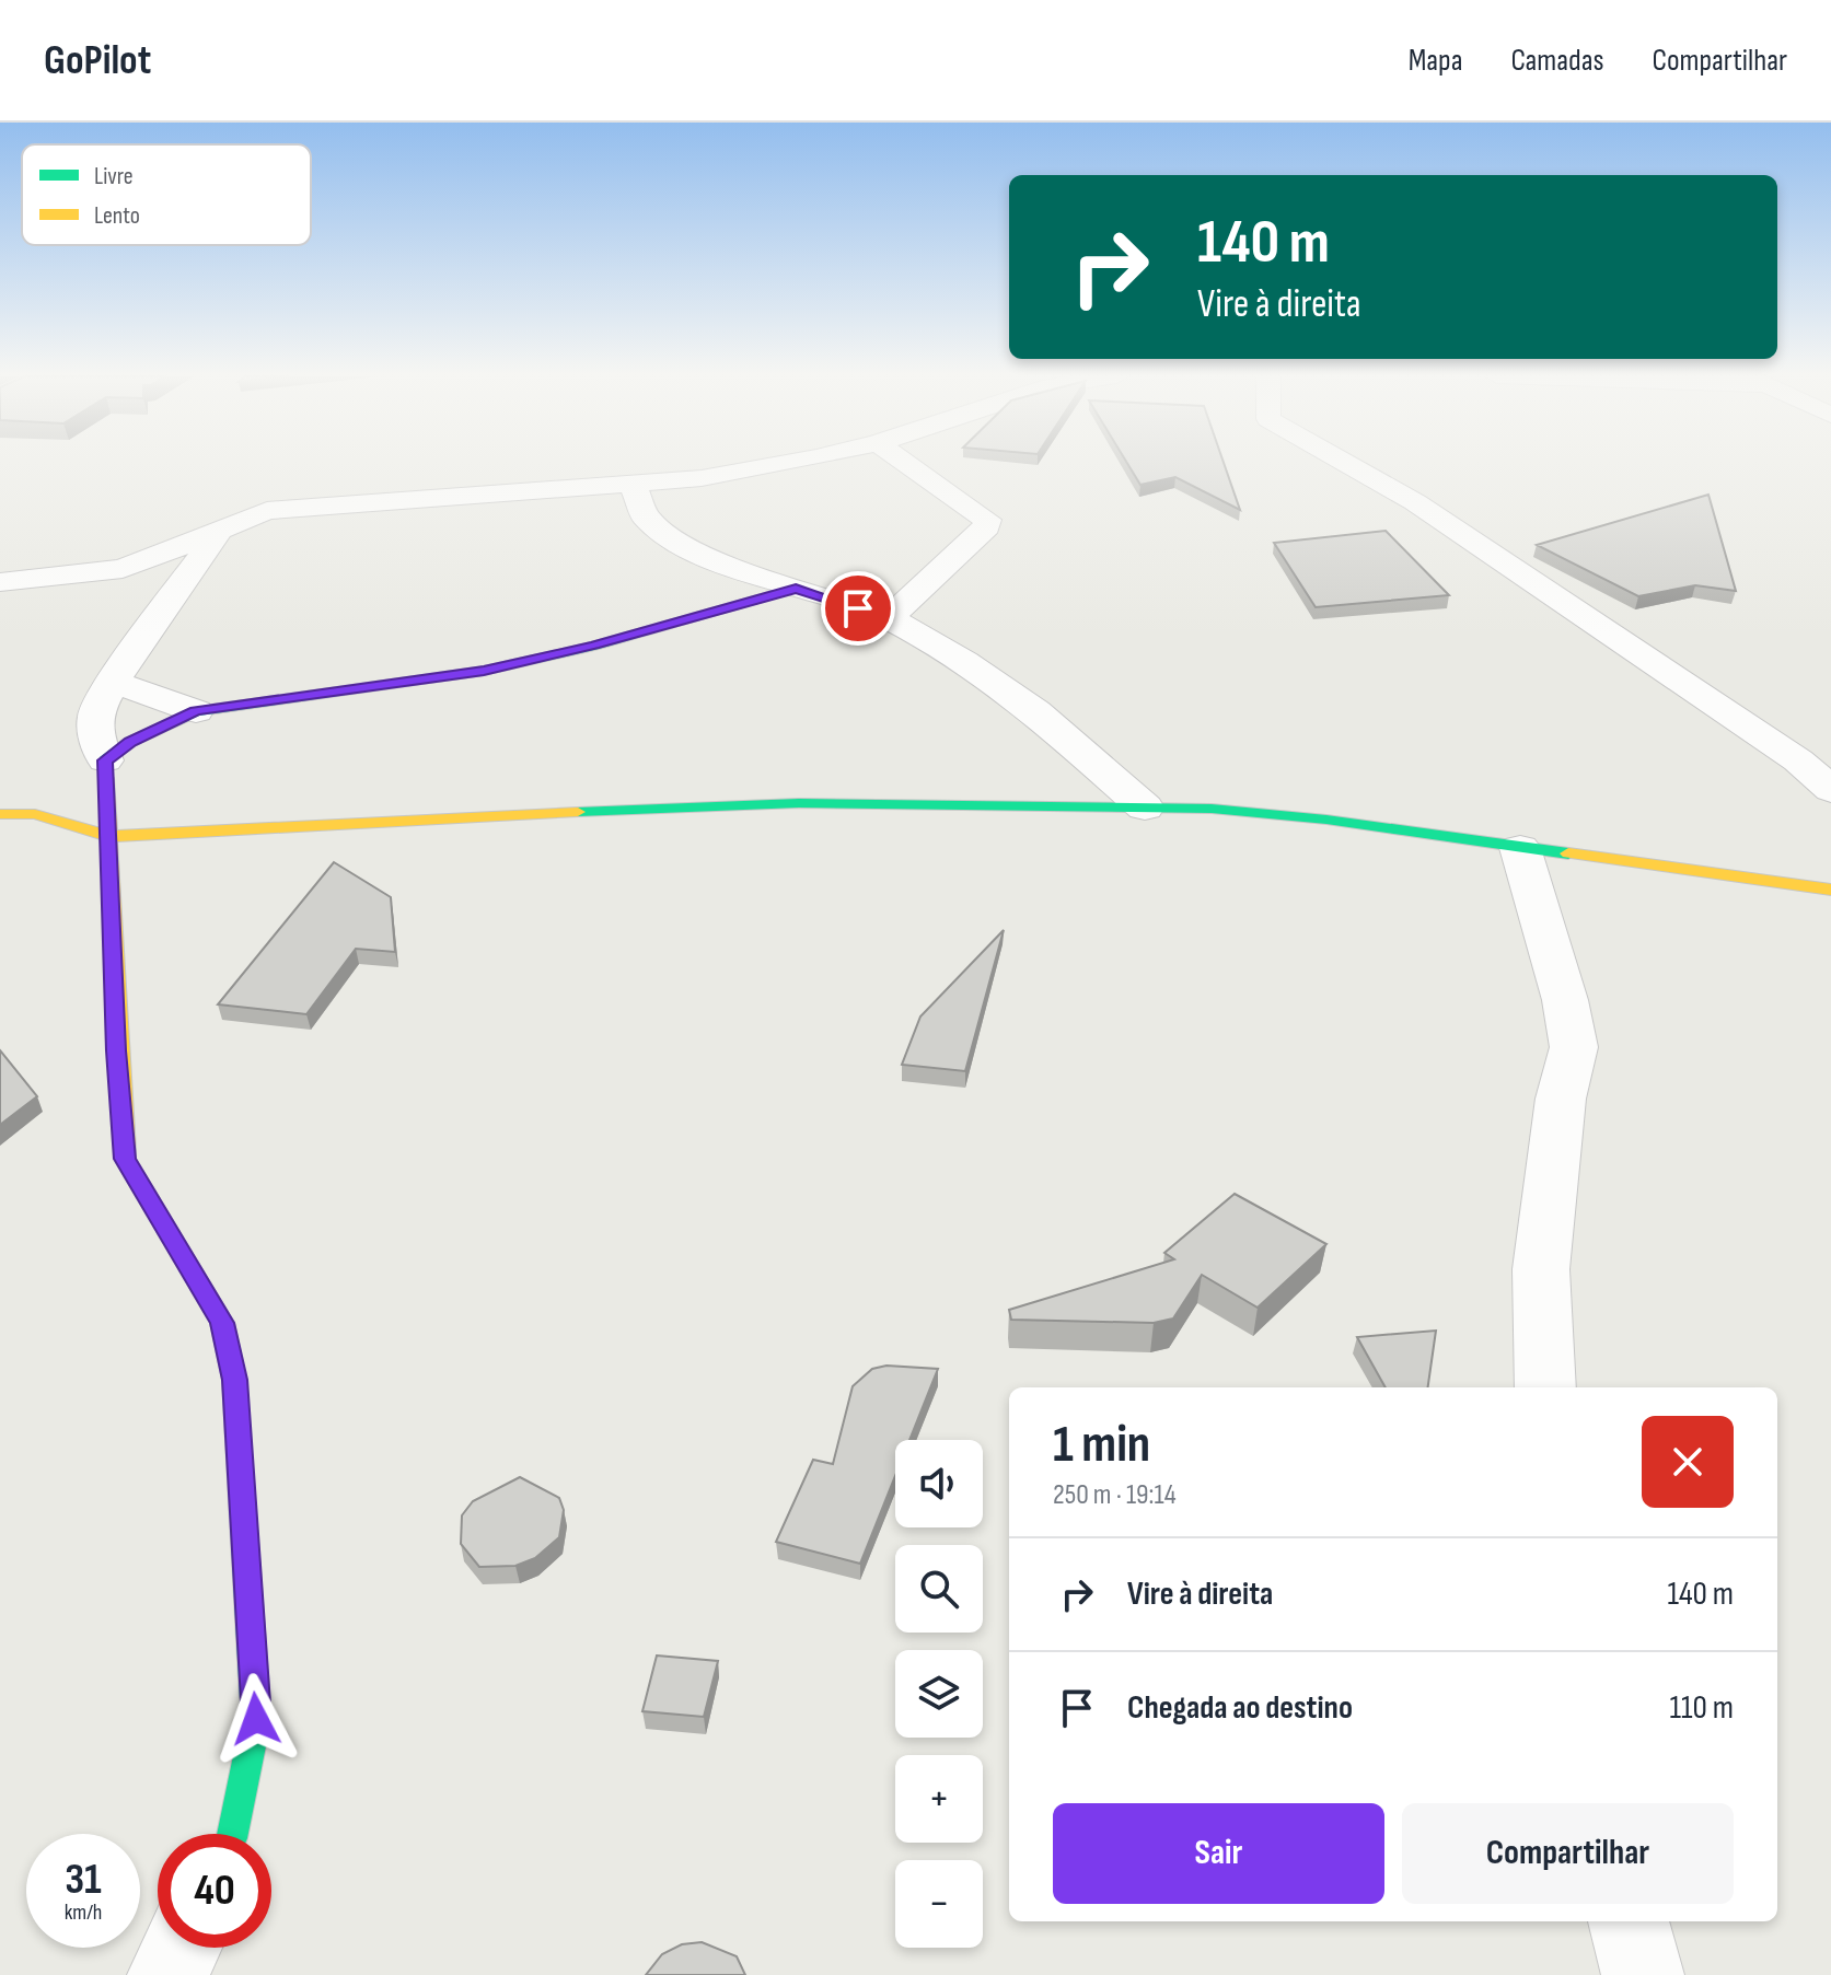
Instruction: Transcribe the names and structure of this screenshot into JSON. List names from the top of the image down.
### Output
{
  "legend": ["Livre", "Lento"],
  "page": {
    "header": "GoPilot",
    "nav": ["Mapa", "Camadas", "Compartilhar"],
    "turn": ["140 m", "Vire à direita"],
    "heading": ["1 min", "250 m · 19:14"],
    "map_buttons": ["+", "−"],
    "list": [
      {
        "name": "Vire à direita",
        "value": "140 m"
      },
      {
        "name": "Chegada ao destino",
        "value": "110 m"
      }
    ],
    "buttons": ["Sair", "Compartilhar"],
    "speed": "31 km/h",
    "limit": "40"
  }
}
